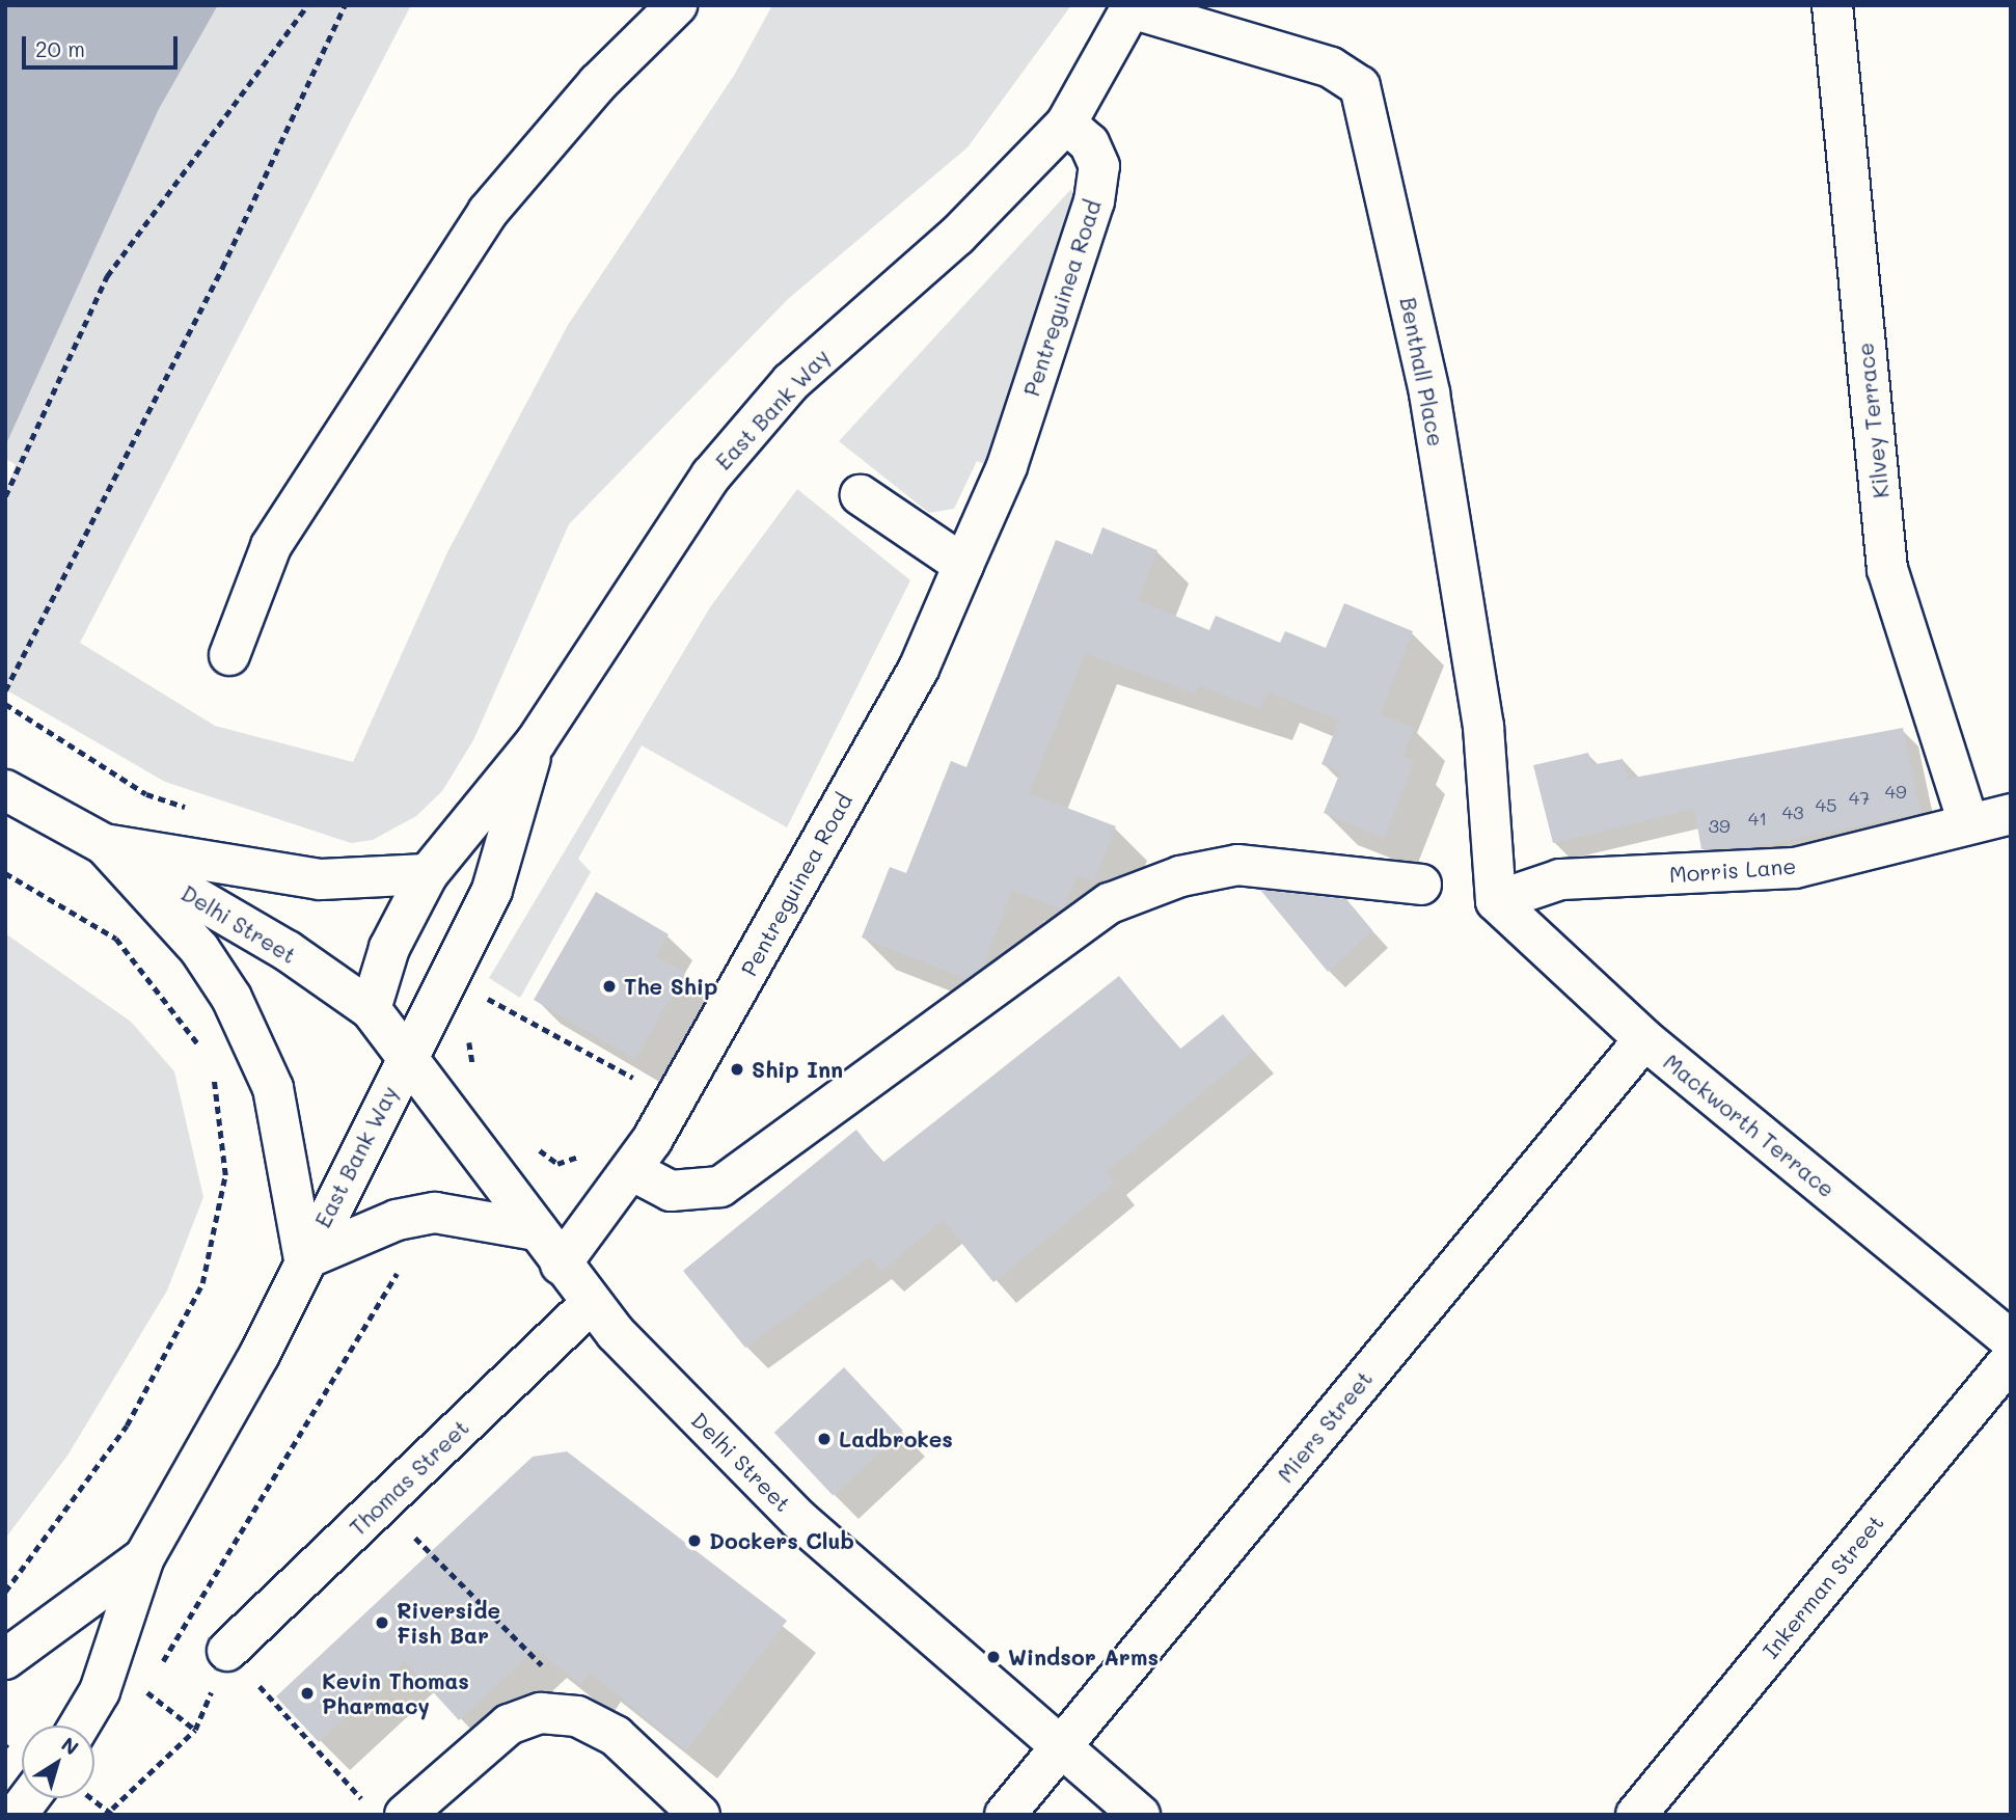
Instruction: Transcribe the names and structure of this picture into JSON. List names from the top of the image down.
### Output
{
  "streets": {
    "street": [
      "Pentreguinea Road",
      "Benthall Place",
      "East Bank Way",
      "Kilvey Terrace",
      "Morris Lane",
      "Delhi Street",
      "Mackworth Terrace",
      "Miers Street",
      "Thomas Street",
      "Inkerman Street"
    ]
  },
  "crossings": [
    ["Pentreguinea Road", "East Bank Way"],
    ["Pentreguinea Road", "Delhi Street"],
    ["Benthall Place", "Morris Lane"],
    ["Benthall Place", "Mackworth Terrace"],
    ["East Bank Way", "Delhi Street"],
    ["Kilvey Terrace", "Morris Lane"],
    ["Morris Lane", "Mackworth Terrace"],
    ["Delhi Street", "Miers Street"],
    ["Delhi Street", "Thomas Street"],
    ["Mackworth Terrace", "Miers Street"]
  ],
  "places": [
    "The Ship",
    "Ship Inn",
    "Ladbrokes",
    "Dockers Club",
    "Riverside Fish Bar",
    "Windsor Arms",
    "Kevin Thomas Pharmacy"
  ],
  "house_numbers": [
    "49",
    "47",
    "45",
    "43",
    "41",
    "39"
  ],
  "scale_bar": "20 m",
  "north": "top right"
}
